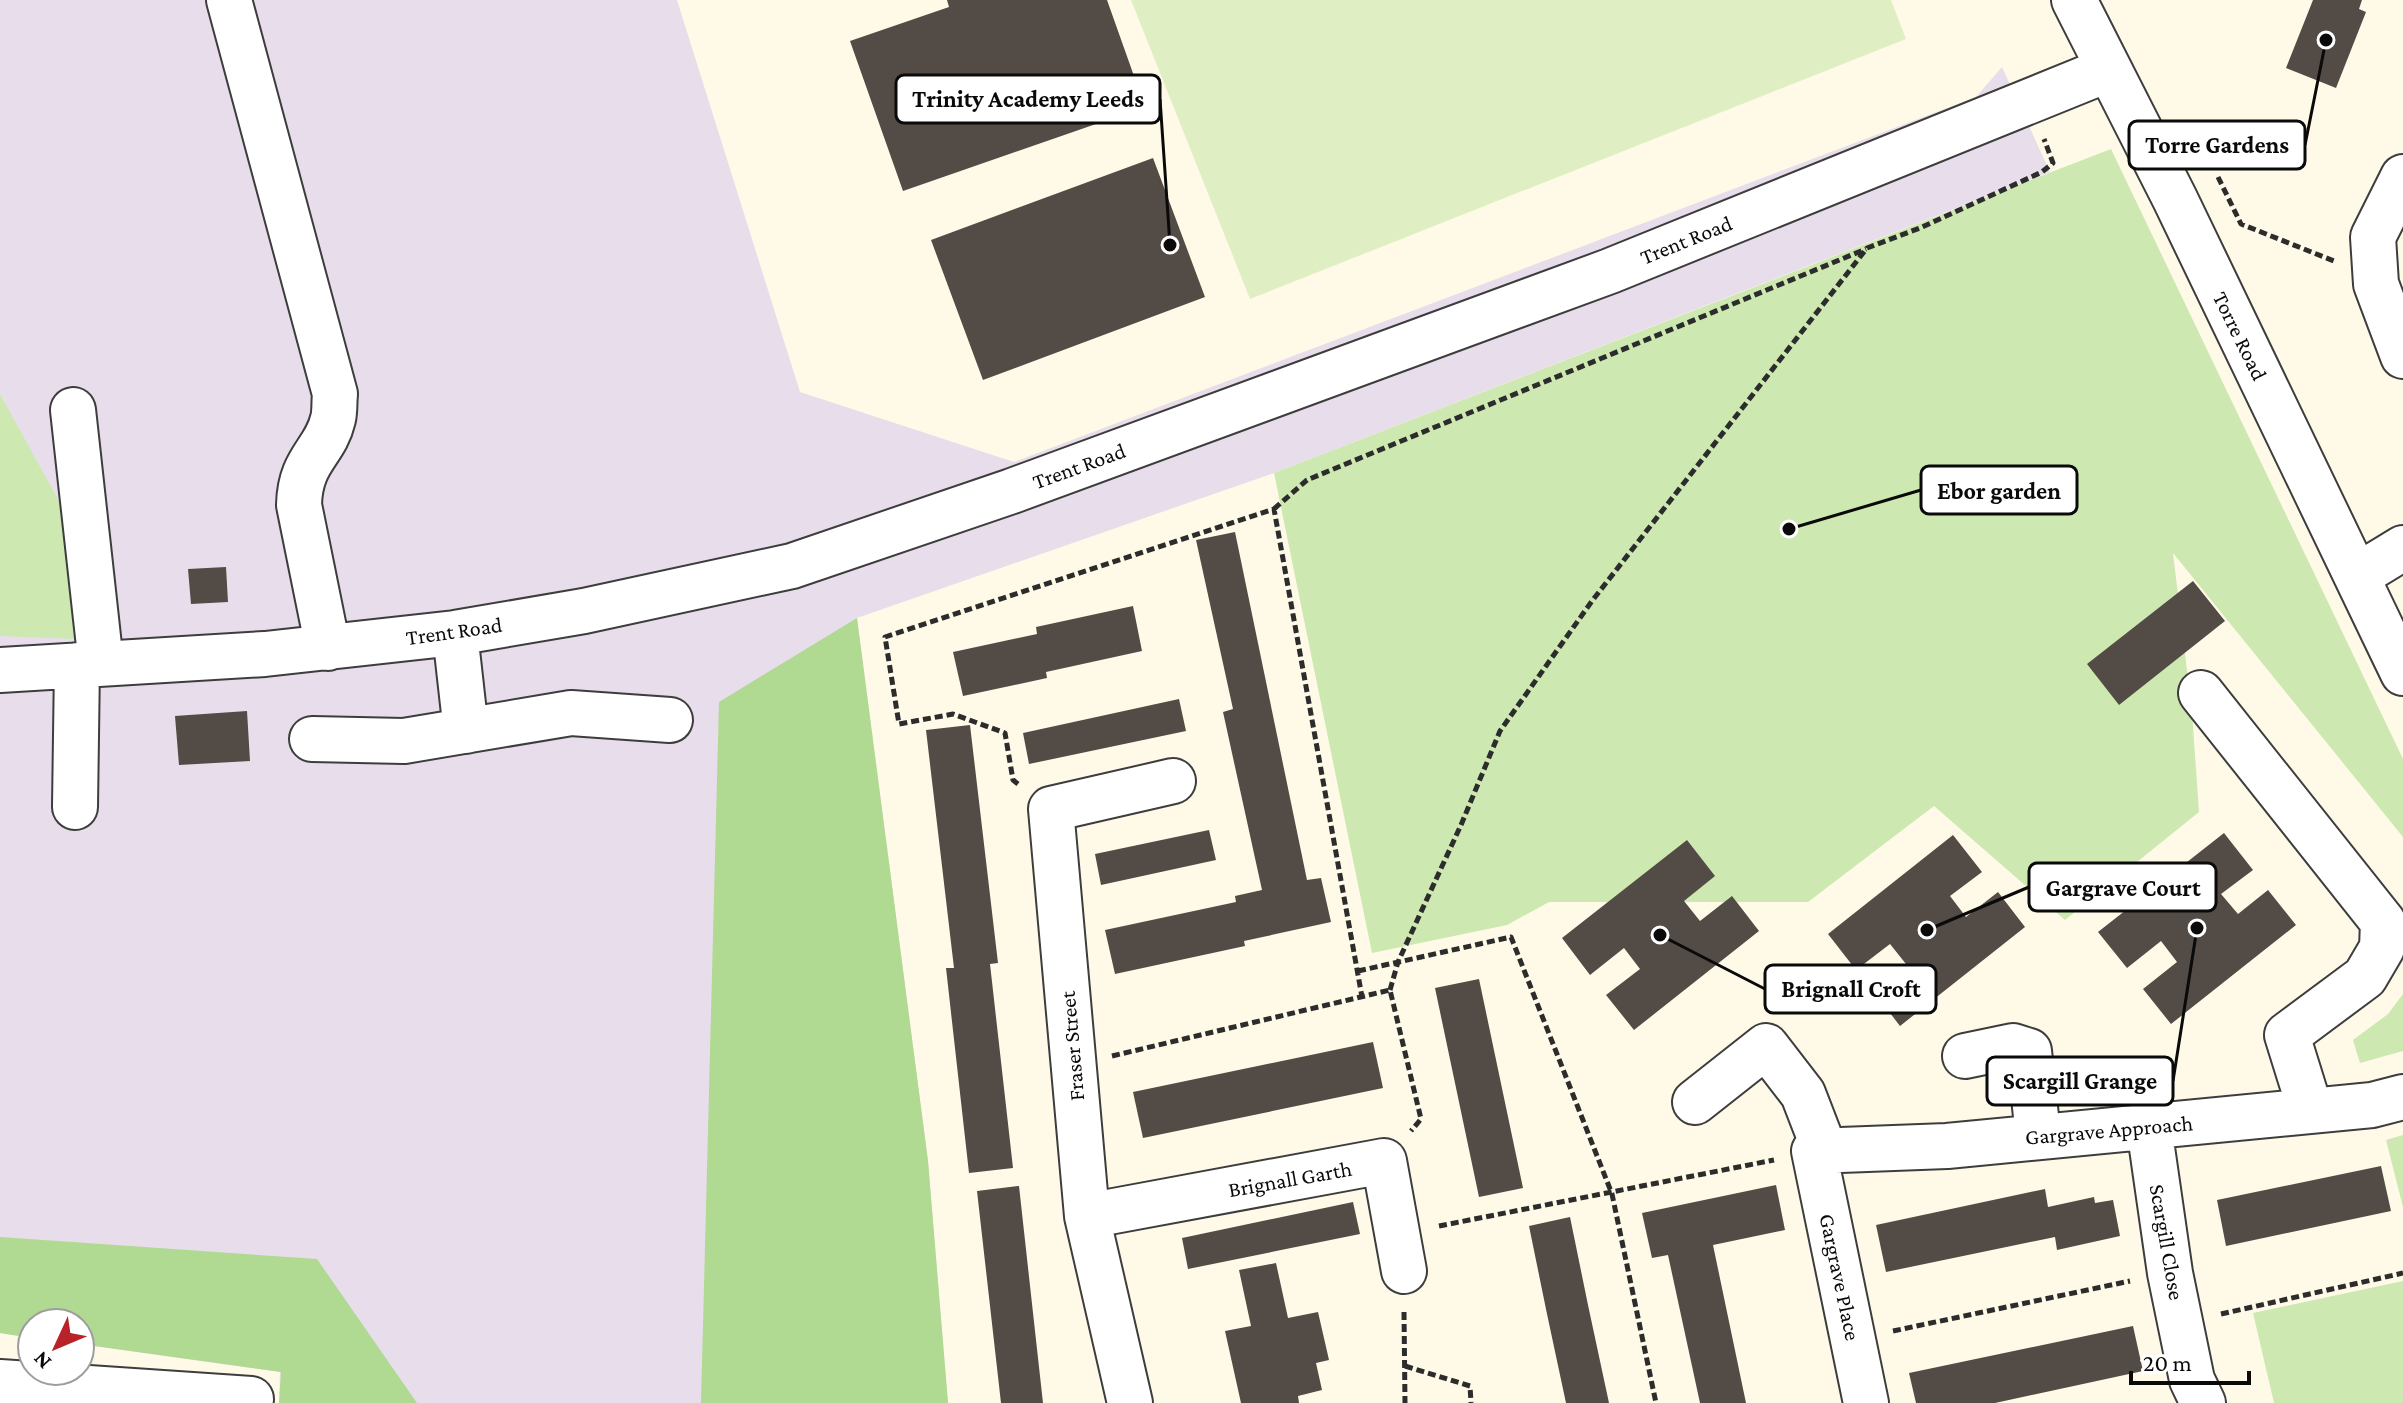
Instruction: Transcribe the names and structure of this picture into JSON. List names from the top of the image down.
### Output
{
  "streets": {
    "street": [
      "Trent Road",
      "Torre Road",
      "Fraser Street",
      "Gargrave Approach",
      "Brignall Garth",
      "Scargill Close",
      "Gargrave Place"
    ]
  },
  "crossings": [
    ["Trent Road", "Torre Road"],
    ["Fraser Street", "Brignall Garth"],
    ["Gargrave Approach", "Scargill Close"],
    ["Gargrave Approach", "Gargrave Place"]
  ],
  "places": [
    "Torre Gardens",
    "Trinity Academy Leeds",
    "Ebor garden",
    "Scargill Grange",
    "Gargrave Court",
    "Brignall Croft"
  ],
  "scale_bar": "20 m",
  "north": "bottom left"
}
